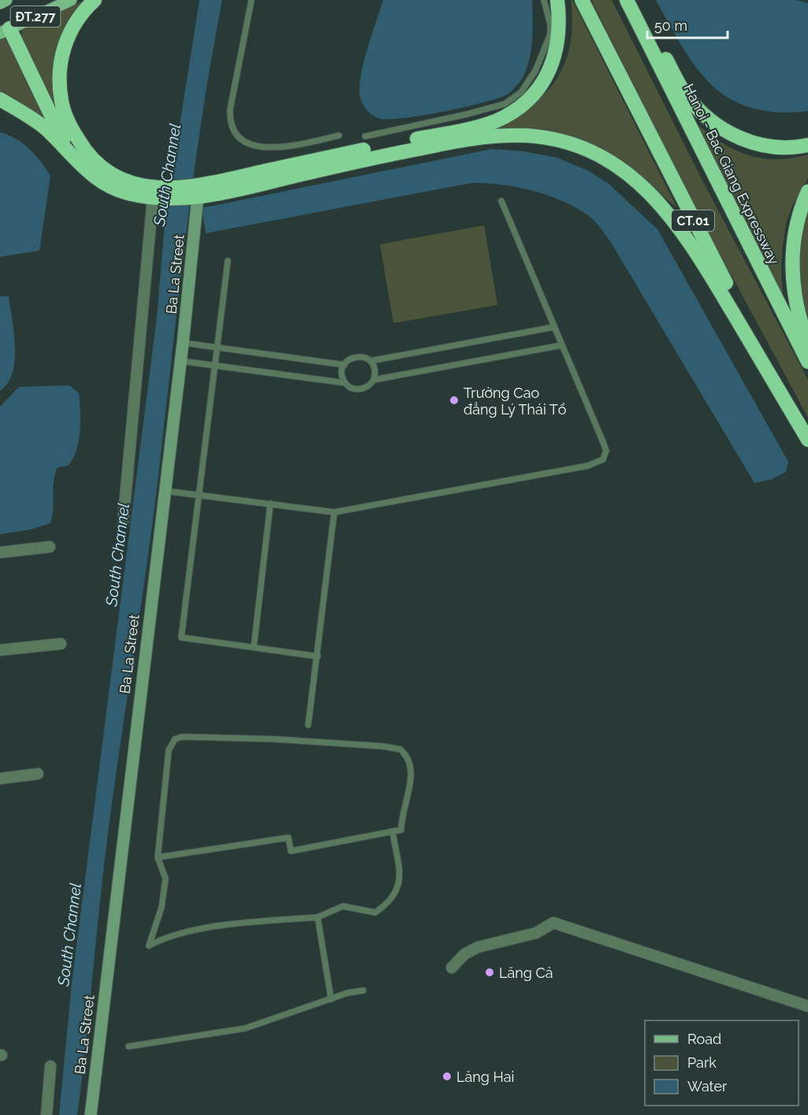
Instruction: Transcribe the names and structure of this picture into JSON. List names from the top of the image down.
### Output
{
  "streets": {
    "highway": ["Hanoi - Bac Giang Expressway", "CT.01"],
    "main road": ["ĐT.277"],
    "street": ["Ba La Street"]
  },
  "water": ["South Channel"],
  "places": ["Trường Cao đẳng Lý Thái Tổ", "Lăng Cả", "Lăng Hai"],
  "legend": ["Road", "Park", "Water"],
  "scale_bar": "50 m"
}
